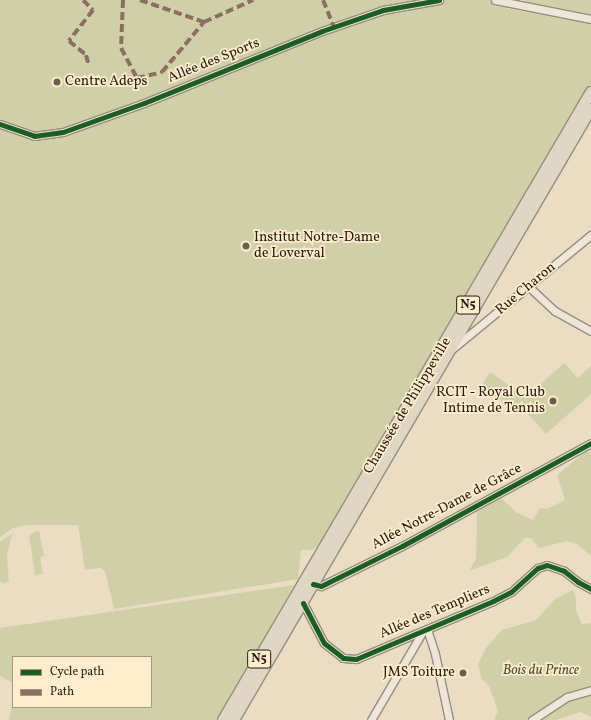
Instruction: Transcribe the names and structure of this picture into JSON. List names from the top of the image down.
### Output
{
  "streets": {
    "main road": ["N5", "Chaussée de Philippeville"],
    "street": [
      "Allée des Sports",
      "Rue Charon",
      "Allée Notre-Dame de Grâce",
      "Allée des Templiers"
    ]
  },
  "crossings": [
    ["Rue Charon", "Chaussée de Philippeville"],
    ["Chaussée de Philippeville", "Allée Notre-Dame de Grâce"],
    ["Chaussée de Philippeville", "Allée des Templiers"]
  ],
  "parks": ["Bois du Prince"],
  "places": [
    "Centre Adeps",
    "Institut Notre-Dame de Loverval",
    "RCIT - Royal Club Intime de Tennis",
    "JMS Toiture"
  ],
  "legend": ["Cycle path", "Path"]
}
